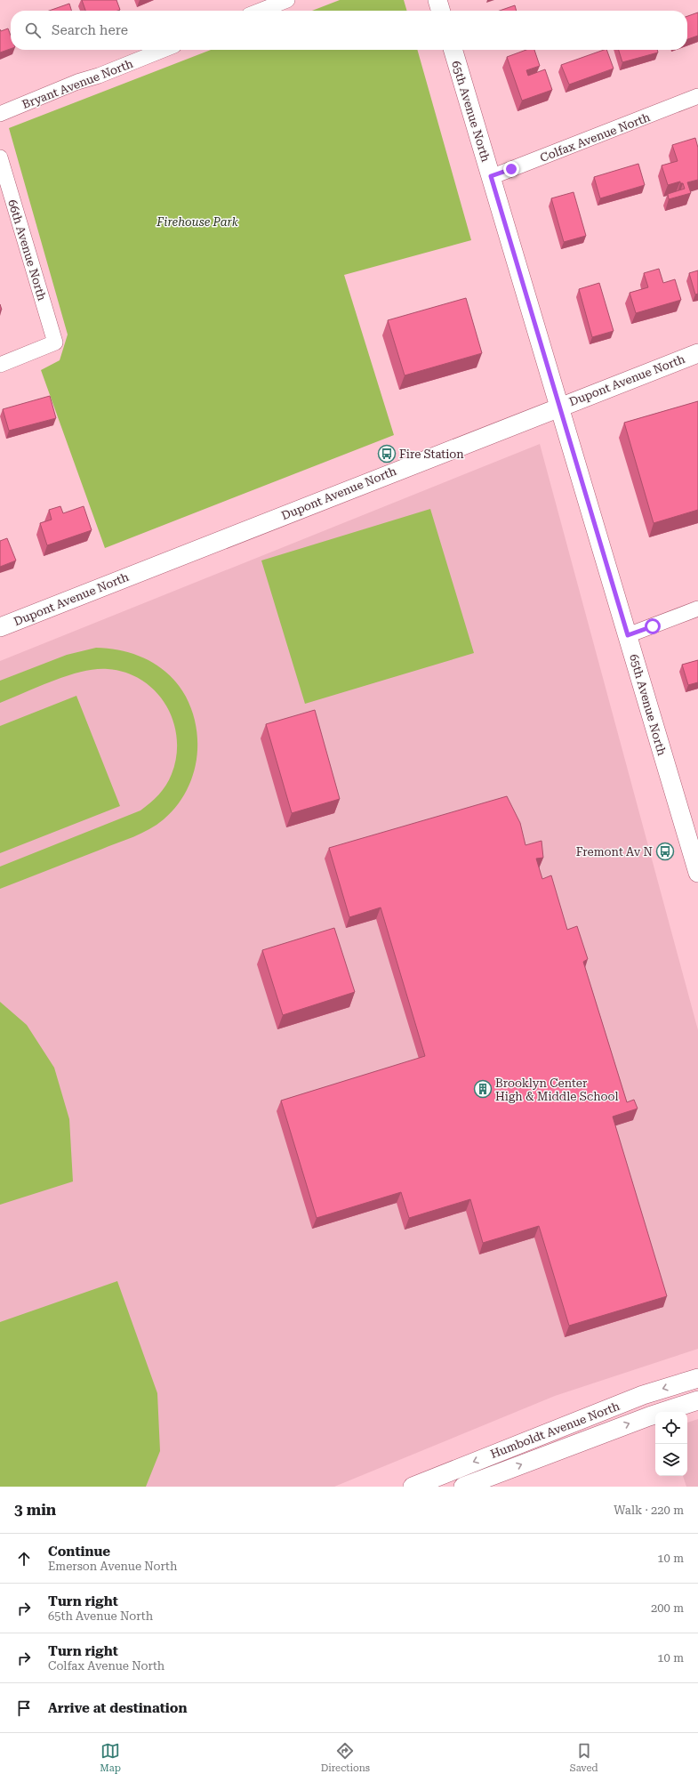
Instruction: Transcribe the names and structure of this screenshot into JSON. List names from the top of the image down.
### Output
{
  "streets": {
    "street": [
      "Bryant Avenue North",
      "65th Avenue North",
      "Colfax Avenue North",
      "66th Avenue North",
      "Dupont Avenue North",
      "Humboldt Avenue North"
    ]
  },
  "crossings": [
    ["65th Avenue North", "Colfax Avenue North"],
    ["65th Avenue North", "Dupont Avenue North"]
  ],
  "parks": ["Firehouse Park"],
  "places": {
    "bus stop": ["Fire Station", "Fremont Av N"],
    "building": ["Brooklyn Center High & Middle School"]
  },
  "page": {
    "search": "Search here",
    "heading": ["3 min", "Walk · 220 m"],
    "list": [
      ["Continue", "Emerson Avenue North", "10 m"],
      ["Turn right", "65th Avenue North", "200 m"],
      ["Turn right", "Colfax Avenue North", "10 m"],
      "Arrive at destination"
    ],
    "nav": ["Map", "Directions", "Saved"]
  }
}
